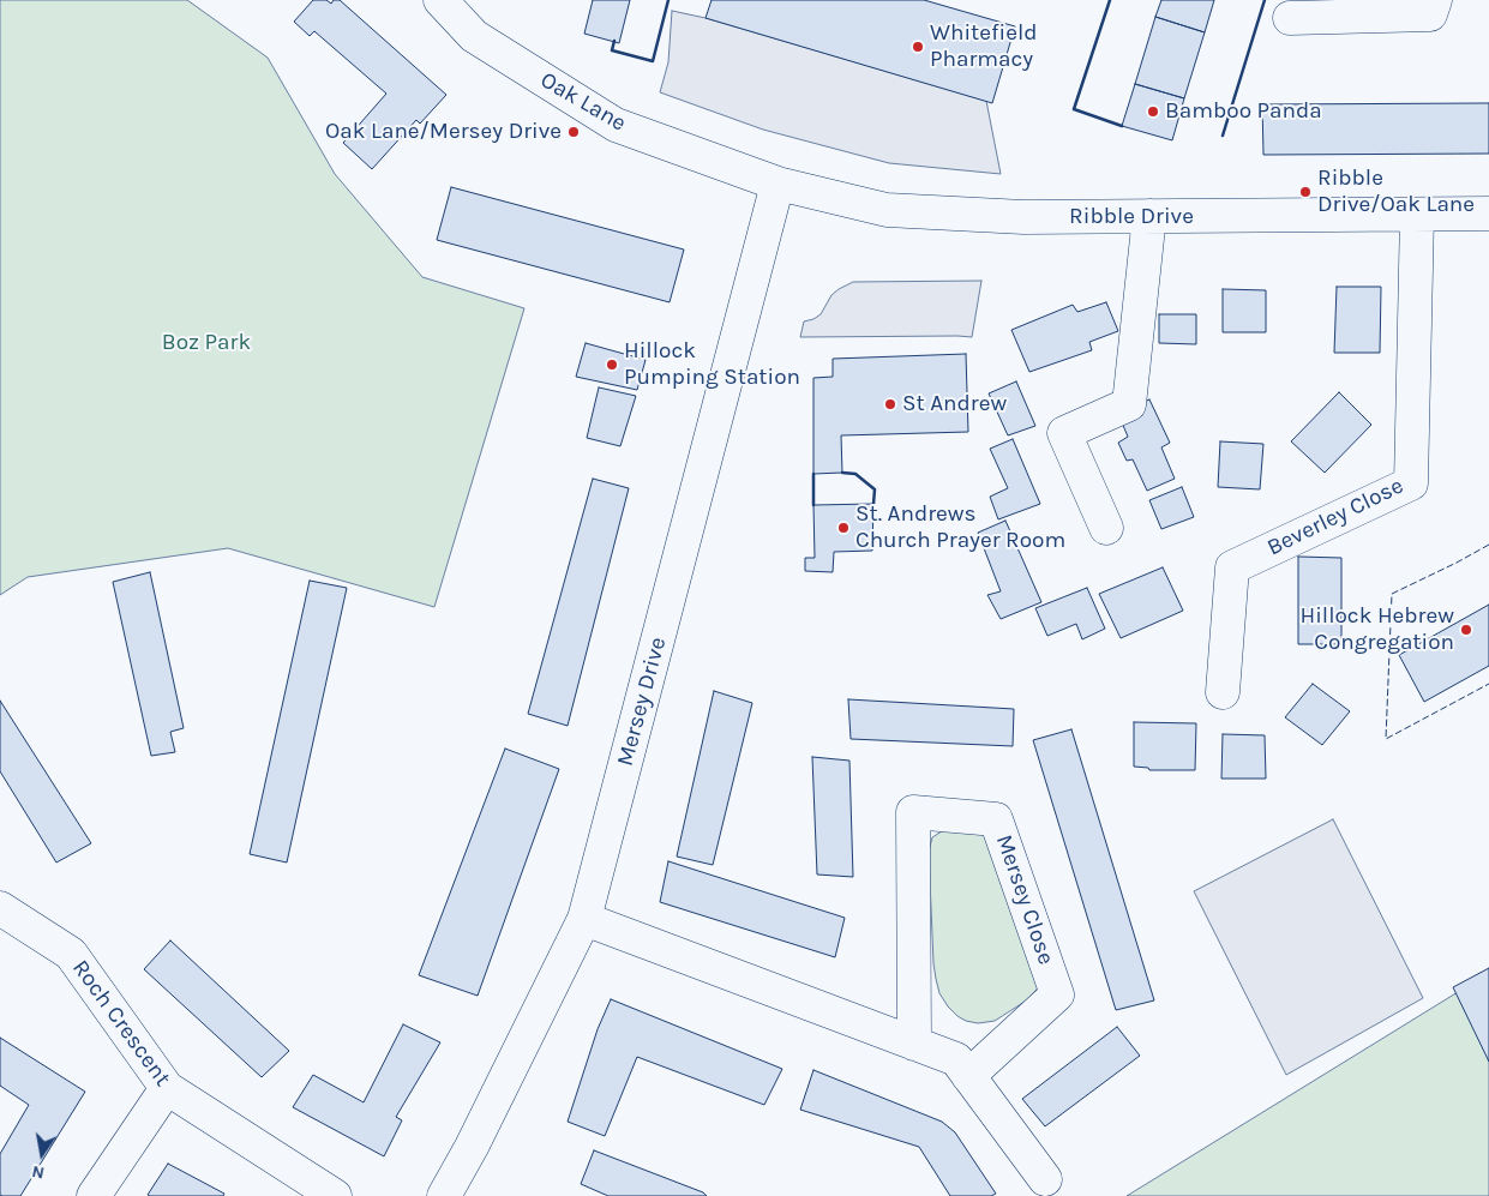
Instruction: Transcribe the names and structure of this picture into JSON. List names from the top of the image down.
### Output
{
  "streets": {
    "street": [
      "Oak Lane",
      "Ribble Drive",
      "Beverley Close",
      "Mersey Drive",
      "Mersey Close",
      "Roch Crescent"
    ]
  },
  "crossings": [
    ["Oak Lane", "Ribble Drive"],
    ["Oak Lane", "Mersey Drive"],
    ["Ribble Drive", "Beverley Close"],
    ["Ribble Drive", "Mersey Drive"]
  ],
  "parks": ["Boz Park"],
  "places": [
    "Whitefield Pharmacy",
    "Bamboo Panda",
    "Oak Lane/Mersey Drive",
    "Ribble Drive/Oak Lane",
    "Hillock Pumping Station",
    "St Andrew",
    "St. Andrews Church Prayer Room",
    "Hillock Hebrew Congregation"
  ],
  "north": "bottom"
}
